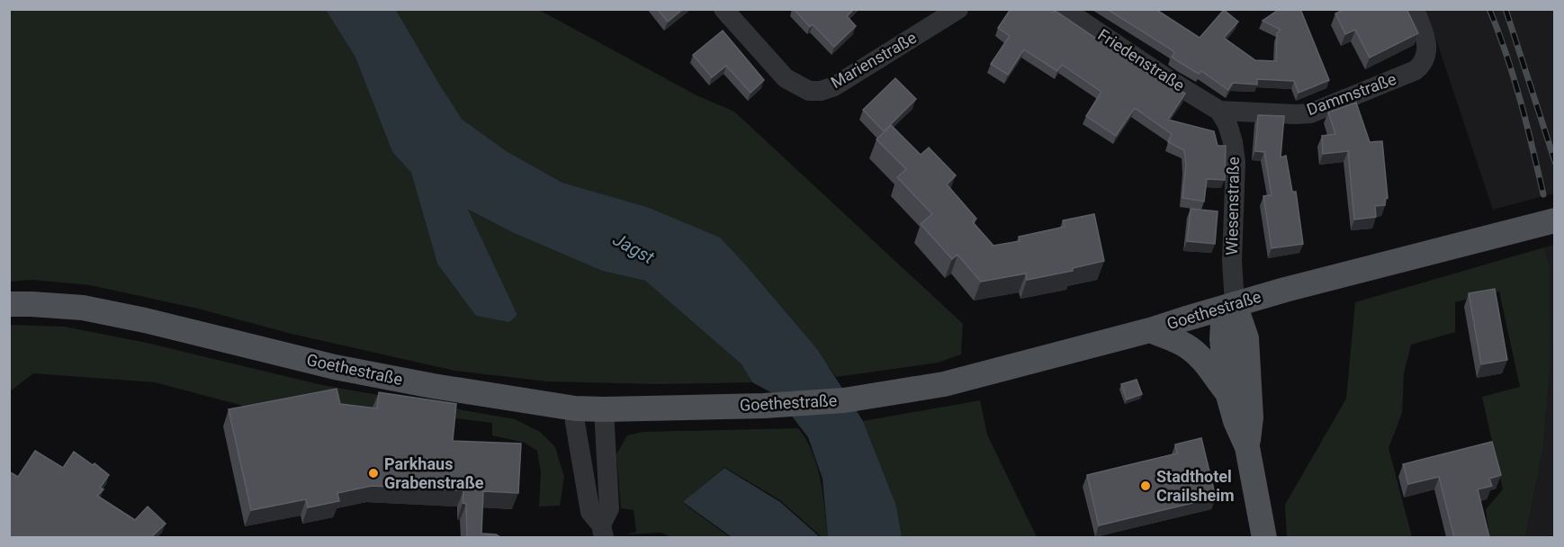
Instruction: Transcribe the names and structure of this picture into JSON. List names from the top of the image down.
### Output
{
  "streets": {
    "main road": ["Goethestraße"],
    "street": [
      "Marienstraße",
      "Friedenstraße",
      "Dammstraße",
      "Wiesenstraße"
    ]
  },
  "crossings": [
    ["Friedenstraße", "Dammstraße"],
    ["Friedenstraße", "Wiesenstraße"],
    ["Dammstraße", "Wiesenstraße"],
    ["Wiesenstraße", "Goethestraße"]
  ],
  "water": ["Jagst"],
  "places": ["Parkhaus Grabenstraße", "Stadthotel Crailsheim"]
}
